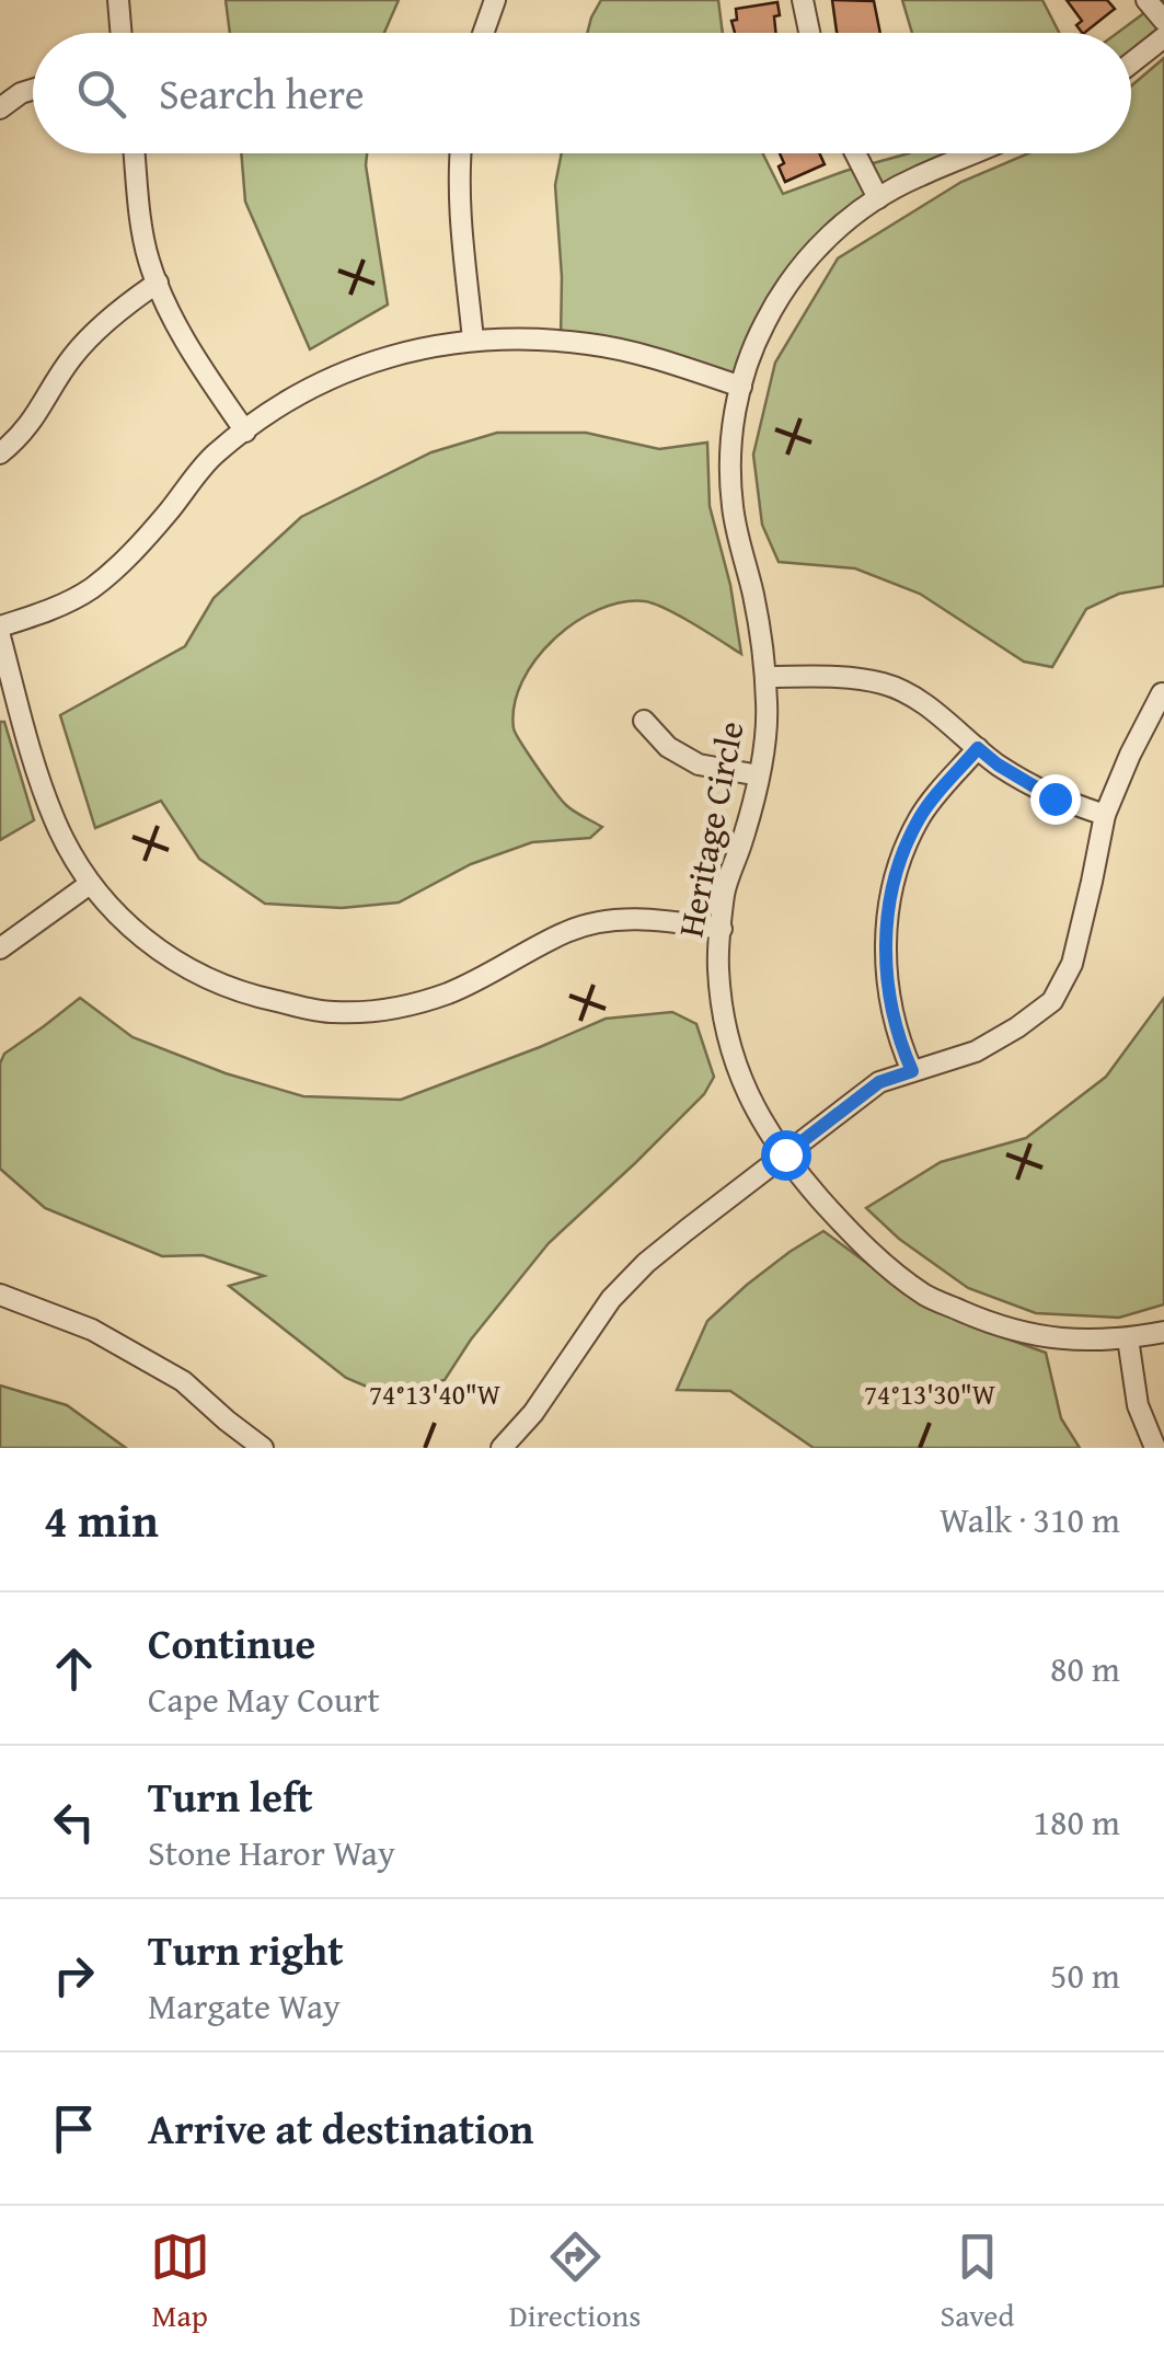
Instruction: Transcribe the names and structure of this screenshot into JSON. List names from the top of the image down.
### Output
{
  "streets": {
    "street": ["Heritage Circle"]
  },
  "page": {
    "search": "Search here",
    "heading": ["4 min", "Walk · 310 m"],
    "list": [
      ["Continue", "Cape May Court", "80 m"],
      ["Turn left", "Stone Haror Way", "180 m"],
      ["Turn right", "Margate Way", "50 m"],
      "Arrive at destination"
    ],
    "nav": ["Map", "Directions", "Saved"]
  },
  "coordinates": ["74°13'40\"W", "74°13'30\"W"]
}
